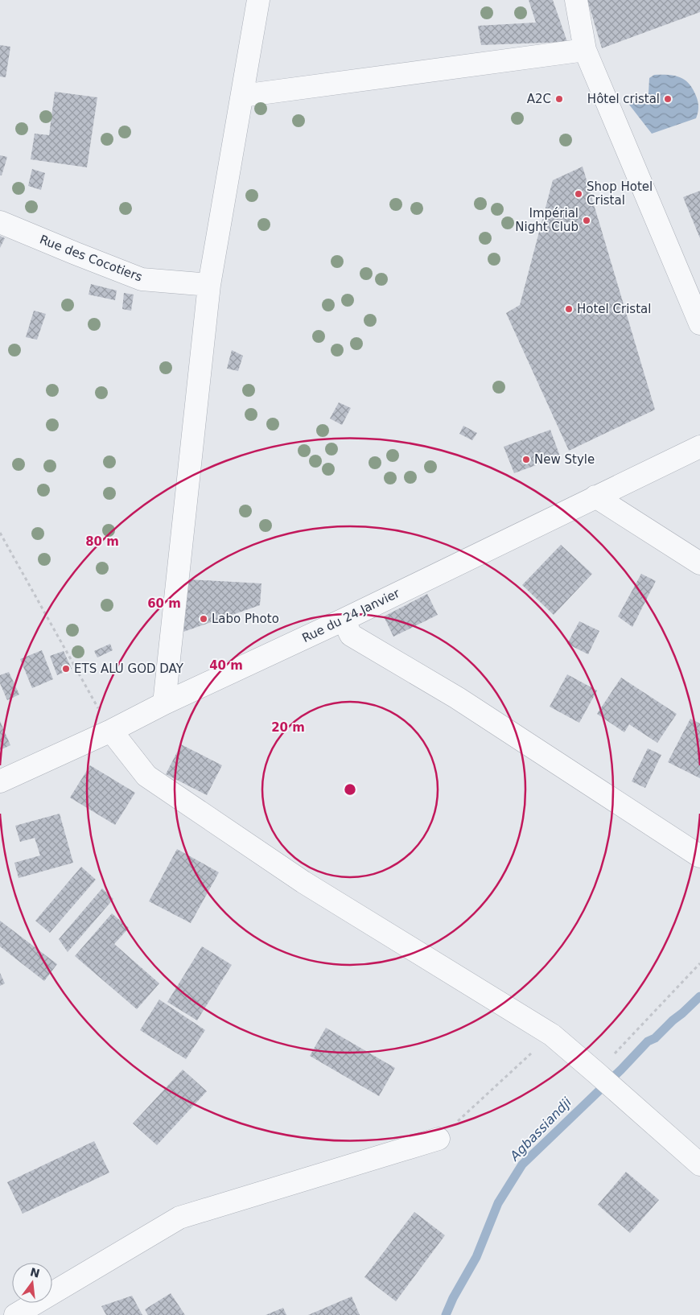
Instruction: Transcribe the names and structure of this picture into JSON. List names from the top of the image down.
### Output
{
  "streets": {
    "street": ["Rue des Cocotiers", "Rue du 24 Janvier"]
  },
  "water": ["Agbassiandji"],
  "places": [
    "A2C",
    "Hôtel cristal",
    "Shop Hotel Cristal",
    "Impérial Night Club",
    "Hotel Cristal",
    "New Style",
    "Labo Photo",
    "ETS ALU GOD DAY"
  ],
  "north": "top",
  "rings": [
    "80 m",
    "60 m",
    "40 m",
    "20 m"
  ]
}
